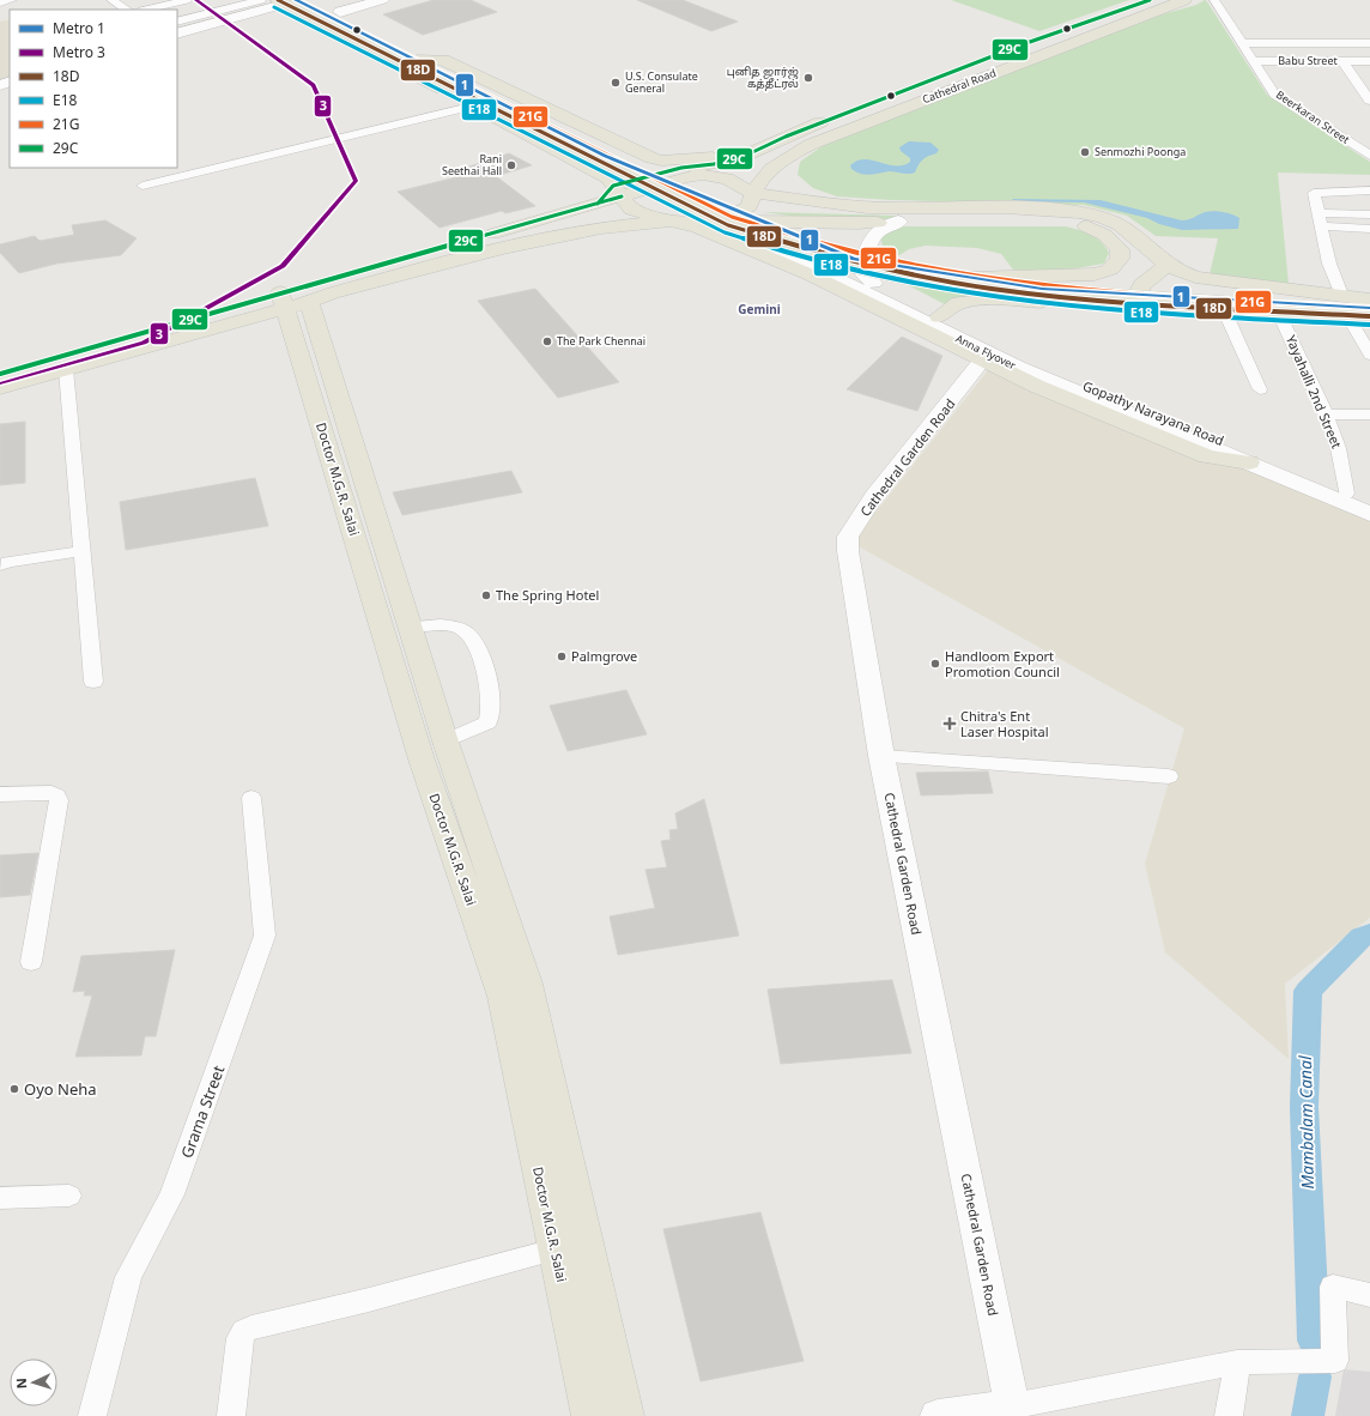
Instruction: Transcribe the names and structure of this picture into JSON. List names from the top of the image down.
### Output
{
  "streets": {
    "main road": [
      "Cathedral Road",
      "Anna Flyover",
      "Gopathy Narayana Road",
      "Doctor M.G.R. Salai"
    ],
    "street": [
      "Babu Street",
      "Beerkaran Street",
      "Yayahalli 2nd Street",
      "Cathedral Garden Road",
      "Grama Street"
    ]
  },
  "crossings": [
    ["Babu Street", "Beerkaran Street"],
    ["Cathedral Road", "Anna Flyover"],
    ["Yayahalli 2nd Street", "Gopathy Narayana Road"]
  ],
  "districts": ["Gemini"],
  "water": ["Mambalam Canal"],
  "places": {
    "other": [
      "புனித ஜார்ஜ் கத்தீட்ரல்",
      "U.S. Consulate General",
      "Senmozhi Poonga",
      "Rani Seethai Hall",
      "The Park Chennai",
      "The Spring Hotel",
      "Palmgrove",
      "Handloom Export Promotion Council",
      "Oyo Neha"
    ],
    "health": ["Chitra's Ent Laser Hospital"]
  },
  "lines": [
    "metro line 1",
    "metro line 3",
    "transit line 18D",
    "transit line 21G",
    "transit line 29C",
    "transit line E18"
  ],
  "legend": [
    "Metro 1",
    "Metro 3",
    "18D",
    "E18",
    "21G",
    "29C"
  ],
  "north": "left"
}
